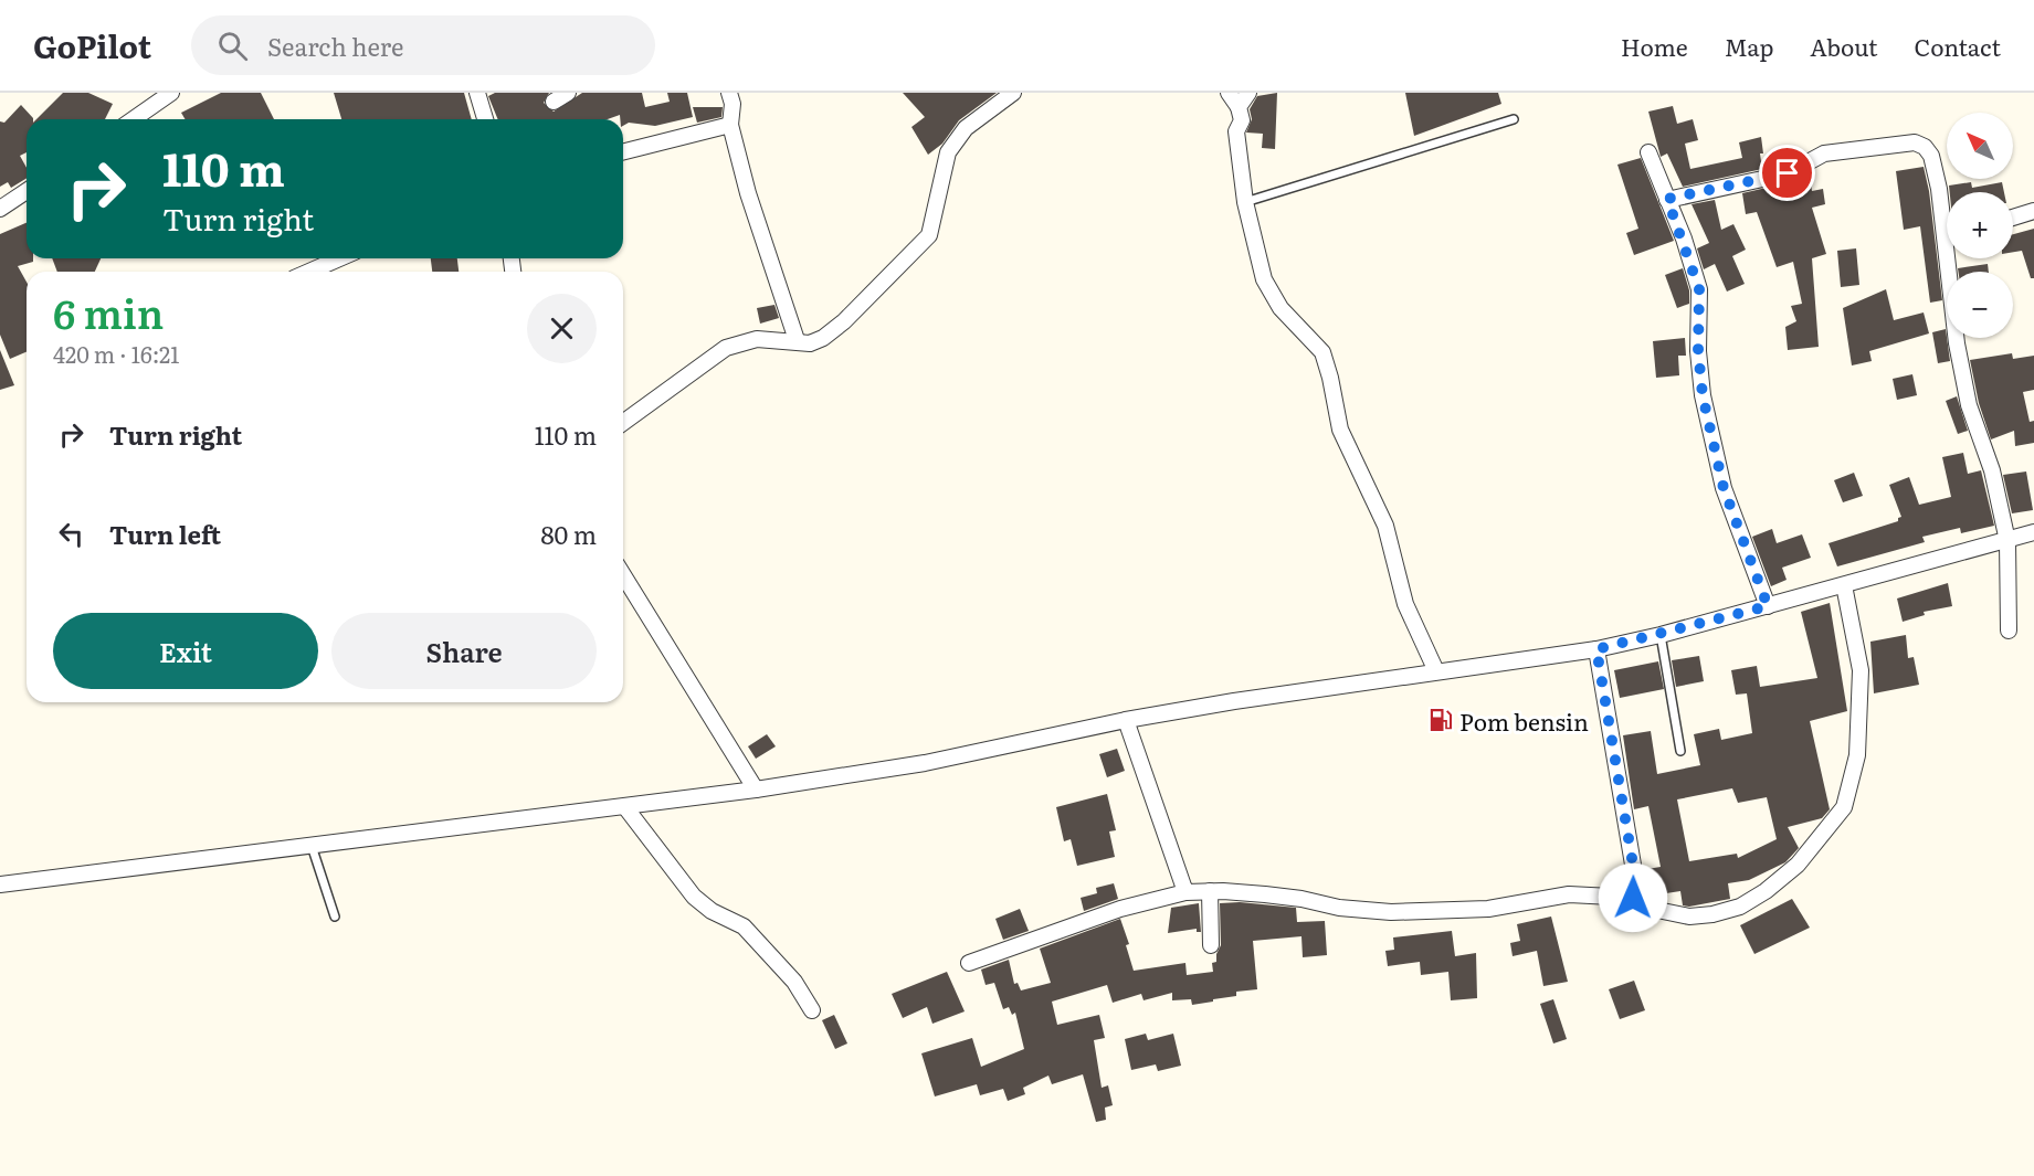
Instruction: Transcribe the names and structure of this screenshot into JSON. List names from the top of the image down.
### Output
{
  "places": {
    "fuel station": ["Pom bensin"]
  },
  "north": "top left",
  "page": {
    "header": "GoPilot",
    "search": "Search here",
    "nav": [
      "Home",
      "Map",
      "About",
      "Contact"
    ],
    "map_buttons": ["+", "−"],
    "turn": ["110 m", "Turn right"],
    "heading": ["6 min", "420 m · 16:21"],
    "list": [
      {
        "name": "Turn right",
        "value": "110 m"
      },
      {
        "name": "Turn left",
        "value": "80 m"
      }
    ],
    "buttons": ["Exit", "Share"]
  }
}
